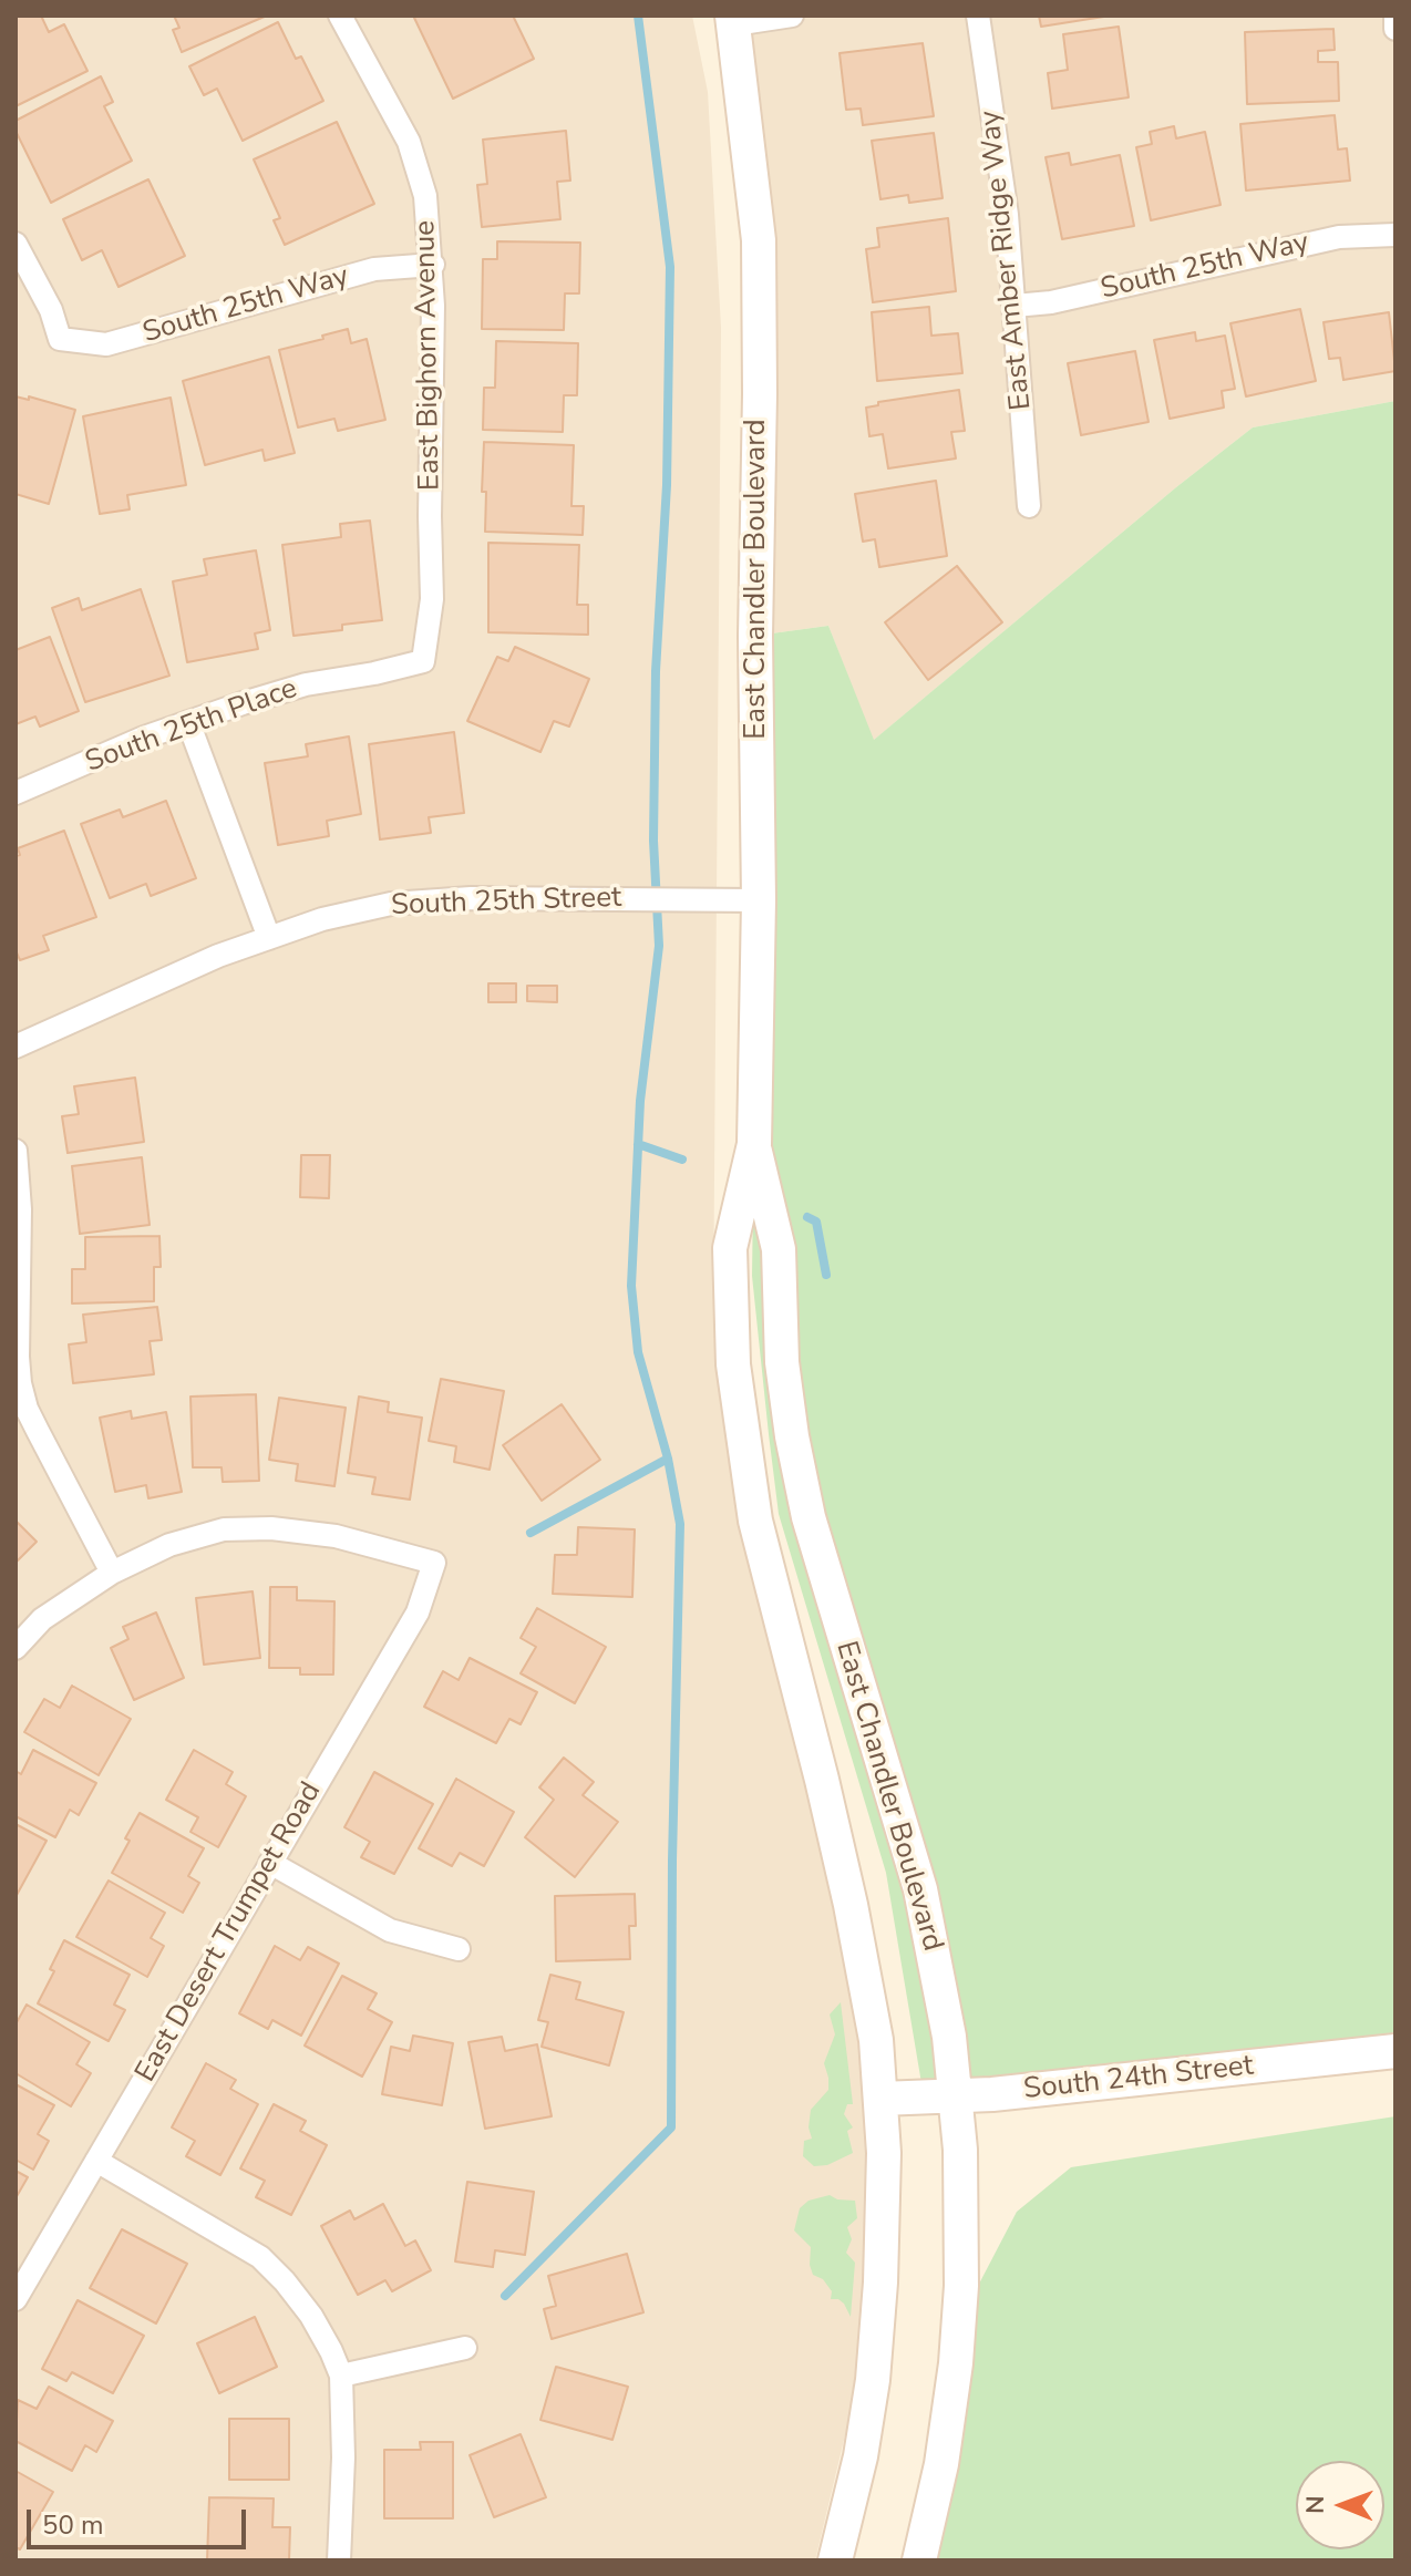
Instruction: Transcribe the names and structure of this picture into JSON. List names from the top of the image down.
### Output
{
  "streets": {
    "main road": ["East Chandler Boulevard", "South 24th Street"],
    "street": [
      "East Amber Ridge Way",
      "South 25th Way",
      "East Bighorn Avenue",
      "South 25th Place",
      "South 25th Street",
      "East Desert Trumpet Road"
    ]
  },
  "crossings": [
    ["East Amber Ridge Way", "South 25th Way"],
    ["South 25th Way", "East Bighorn Avenue"],
    ["East Bighorn Avenue", "South 25th Place"],
    ["East Chandler Boulevard", "South 25th Street"],
    ["East Chandler Boulevard", "South 24th Street"]
  ],
  "scale_bar": "50 m",
  "north": "left"
}
